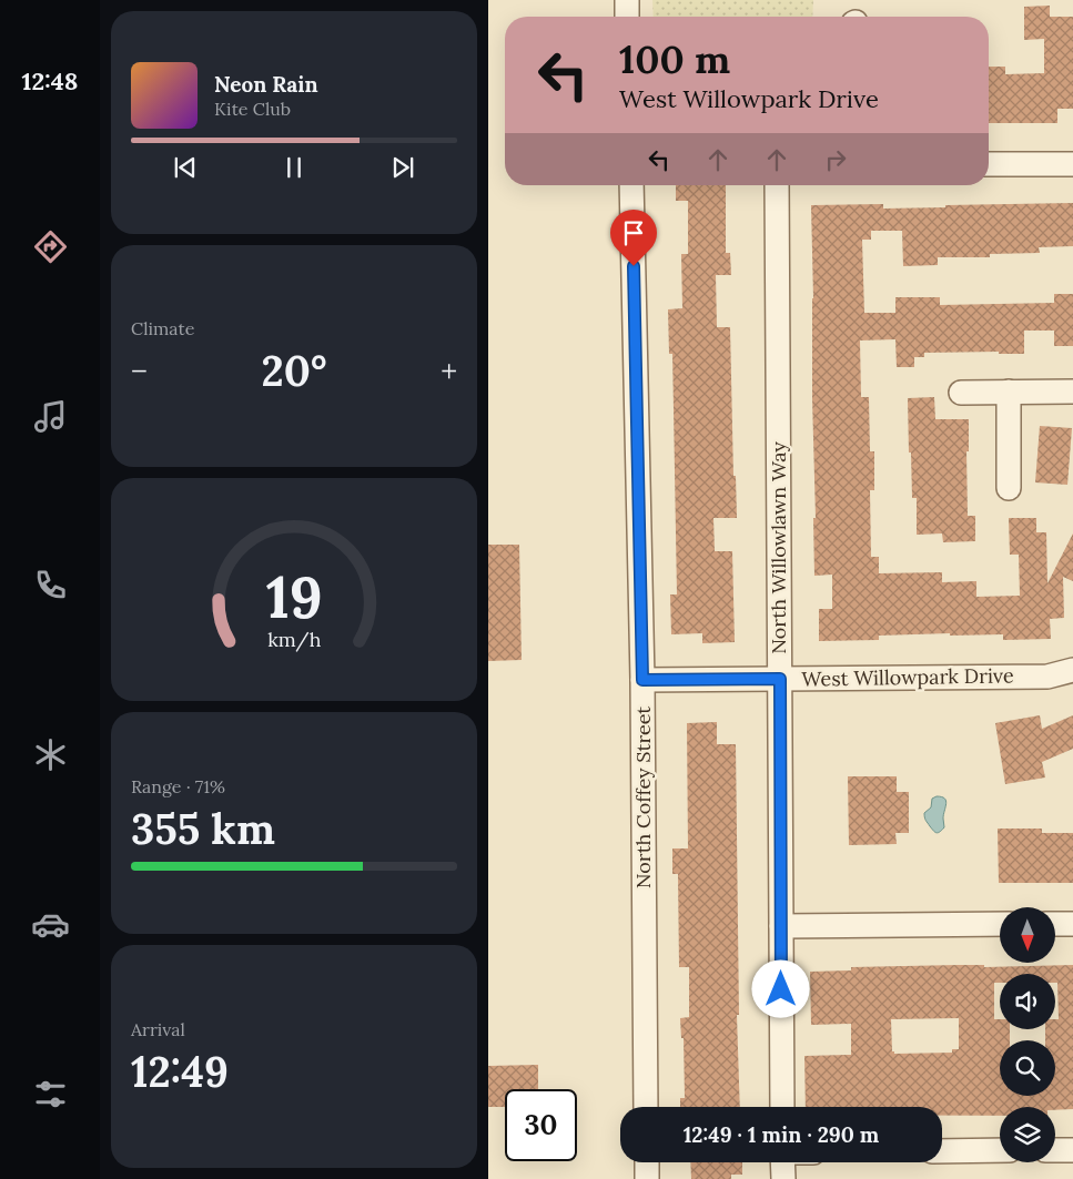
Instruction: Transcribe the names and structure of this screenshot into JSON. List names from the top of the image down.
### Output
{
  "streets": {
    "street": ["North Willowlawn Way", "West Willowpark Drive", "North Coffey Street"]
  },
  "crossings": [
    ["North Willowlawn Way", "West Willowpark Drive"],
    ["West Willowpark Drive", "North Coffey Street"]
  ],
  "north": "bottom",
  "page": {
    "tabs": "12:48",
    "turn": ["100 m", "West Willowpark Drive"],
    "song": ["Neon Rain", "Kite Club"],
    "tile": [
      "Climate",
      ["Range · 71%", "355 km"],
      ["Arrival", "12:49"]
    ],
    "heat": ["−", "20°", "+"],
    "limit": "30",
    "trip": "12:49 · 1 min · 290 m",
    "gauge": ["19", "km/h"]
  }
}
